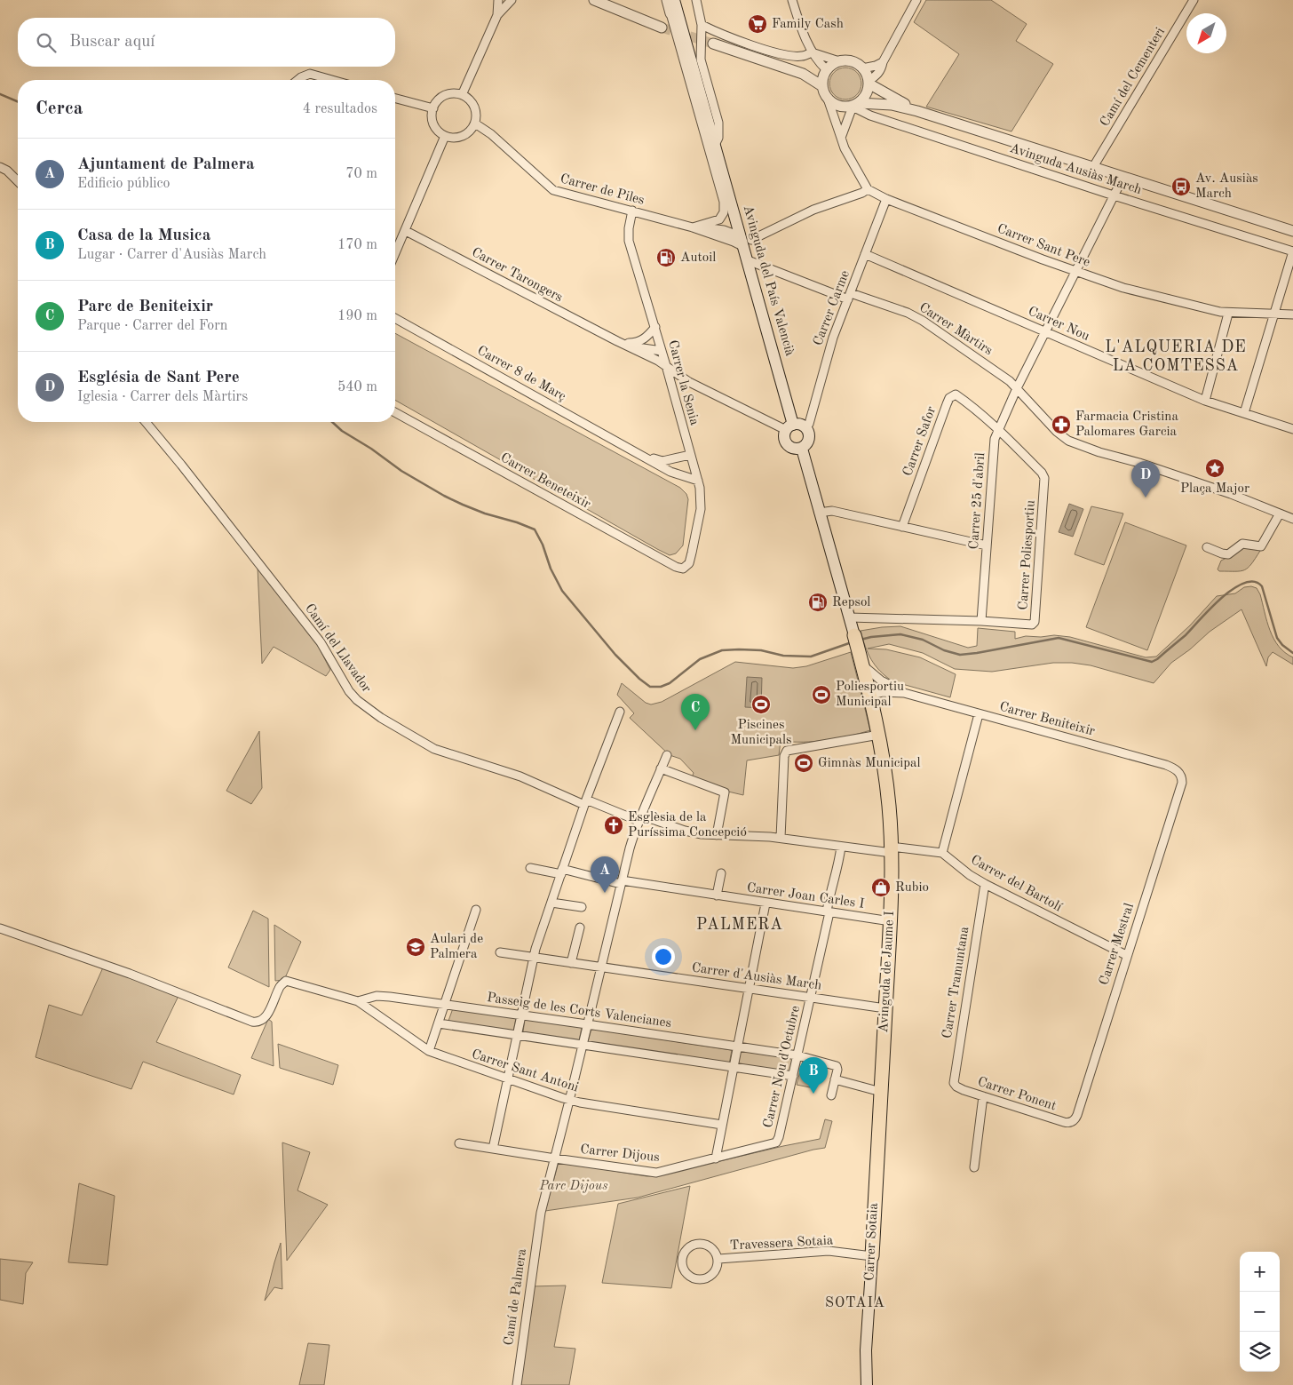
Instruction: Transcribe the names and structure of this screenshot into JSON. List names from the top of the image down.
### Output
{
  "streets": {
    "highway": ["Avinguda de Jaume I", "Carrer Sotaia"],
    "main road": ["Avinguda del País Valencià"],
    "street": [
      "Camí del Cementeri",
      "Avinguda Ausiàs March",
      "Carrer de Piles",
      "Carrer Sant Pere",
      "Carrer Tarongers",
      "Carrer Carme",
      "Carrer Nou",
      "Carrer Màrtirs",
      "Carrer 8 de Març",
      "Carrer la Senia",
      "Carrer Safor",
      "Carrer Beneteixir",
      "Carrer 25 d'abril",
      "Carrer Poliesportiu",
      "Camí del Llavador",
      "Carrer Beniteixir",
      "Carrer del Bartolí",
      "Carrer Joan Carles I",
      "Carrer Mestral",
      "Carrer d'Ausiàs March",
      "Carrer Tramuntana",
      "Passeig de les Corts Valencianes",
      "Carrer Nou d'Octubre",
      "Carrer Sant Antoni",
      "Carrer Ponent",
      "Carrer Dijous",
      "Travessera Sotaia",
      "Camí de Palmera"
    ]
  },
  "crossings": [
    ["Avinguda Ausiàs March", "Carrer 25 d'abril"],
    ["Carrer de Piles", "Avinguda del País Valencià"],
    ["Carrer de Piles", "Carrer la Senia"],
    ["Carrer Sant Pere", "Carrer Carme"],
    ["Carrer Sant Pere", "Carrer 25 d'abril"],
    ["Carrer Tarongers", "Avinguda del País Valencià"],
    ["Carrer Tarongers", "Carrer Carme"],
    ["Carrer Tarongers", "Carrer la Senia"],
    ["Avinguda del País Valencià", "Carrer Carme"],
    ["Carrer Carme", "Carrer Nou"],
    ["Carrer Carme", "Carrer Màrtirs"],
    ["Carrer Nou", "Carrer 25 d'abril"],
    ["Carrer Màrtirs", "Carrer 25 d'abril"],
    ["Carrer 8 de Març", "Carrer la Senia"],
    ["Carrer la Senia", "Carrer Beneteixir"],
    ["Carrer Safor", "Carrer 25 d'abril"],
    ["Carrer Safor", "Carrer Poliesportiu"],
    ["Carrer 25 d'abril", "Carrer Poliesportiu"],
    ["Camí del Llavador", "Avinguda de Jaume I"],
    ["Camí del Llavador", "Carrer Nou d'Octubre"],
    ["Camí del Llavador", "Camí de Palmera"],
    ["Carrer Beniteixir", "Carrer Mestral"],
    ["Carrer Beniteixir", "Avinguda de Jaume I"],
    ["Carrer del Bartolí", "Carrer Mestral"],
    ["Carrer del Bartolí", "Carrer Tramuntana"],
    ["Carrer Joan Carles I", "Avinguda de Jaume I"],
    ["Carrer Joan Carles I", "Carrer Nou d'Octubre"],
    ["Carrer Joan Carles I", "Camí de Palmera"],
    ["Carrer Mestral", "Carrer Ponent"],
    ["Avinguda de Jaume I", "Carrer d'Ausiàs March"],
    ["Avinguda de Jaume I", "Carrer Sotaia"],
    ["Carrer d'Ausiàs March", "Carrer Nou d'Octubre"],
    ["Carrer d'Ausiàs March", "Camí de Palmera"],
    ["Carrer Tramuntana", "Carrer Ponent"],
    ["Passeig de les Corts Valencianes", "Carrer Nou d'Octubre"],
    ["Passeig de les Corts Valencianes", "Carrer Sant Antoni"],
    ["Passeig de les Corts Valencianes", "Camí de Palmera"],
    ["Carrer Nou d'Octubre", "Carrer Dijous"],
    ["Carrer Sant Antoni", "Camí de Palmera"],
    ["Carrer Dijous", "Camí de Palmera"],
    ["Carrer Sotaia", "Travessera Sotaia"]
  ],
  "districts": ["L'ALQUERIA DE LA COMTESSA", "PALMERA", "SOTAIA"],
  "parks": ["Parc Dijous"],
  "places": {
    "supermarket": ["Family Cash"],
    "bus stop": ["Av. Ausiàs March"],
    "fuel station": ["Autoil", "Repsol"],
    "pharmacy": ["Farmacia Cristina Palomares Garcia"],
    "place": ["Plaça Major"],
    "sports": ["Poliesportiu Municipal", "Piscines Municipals", "Gimnàs Municipal"],
    "church": ["Esglèsia de la Puríssima Concepció"],
    "shop": ["Rubio"],
    "school or university": ["Aulari de Palmera"]
  },
  "north": "bottom left",
  "page": {
    "search": "Buscar aquí",
    "heading": ["Cerca", "4 resultados"],
    "list": [
      {
        "mark": "A",
        "name": "Ajuntament de Palmera",
        "note": "Edificio público",
        "value": "70 m"
      },
      {
        "mark": "B",
        "name": "Casa de la Musica",
        "note": "Lugar · Carrer d'Ausiàs March",
        "value": "170 m"
      },
      {
        "mark": "C",
        "name": "Parc de Beniteixir",
        "note": "Parque · Carrer del Forn",
        "value": "190 m"
      },
      {
        "mark": "D",
        "name": "Església de Sant Pere",
        "note": "Iglesia · Carrer dels Màrtirs",
        "value": "540 m"
      }
    ],
    "pins": [
      "D",
      "C",
      "A",
      "B"
    ],
    "map_buttons": ["+", "−"]
  }
}
